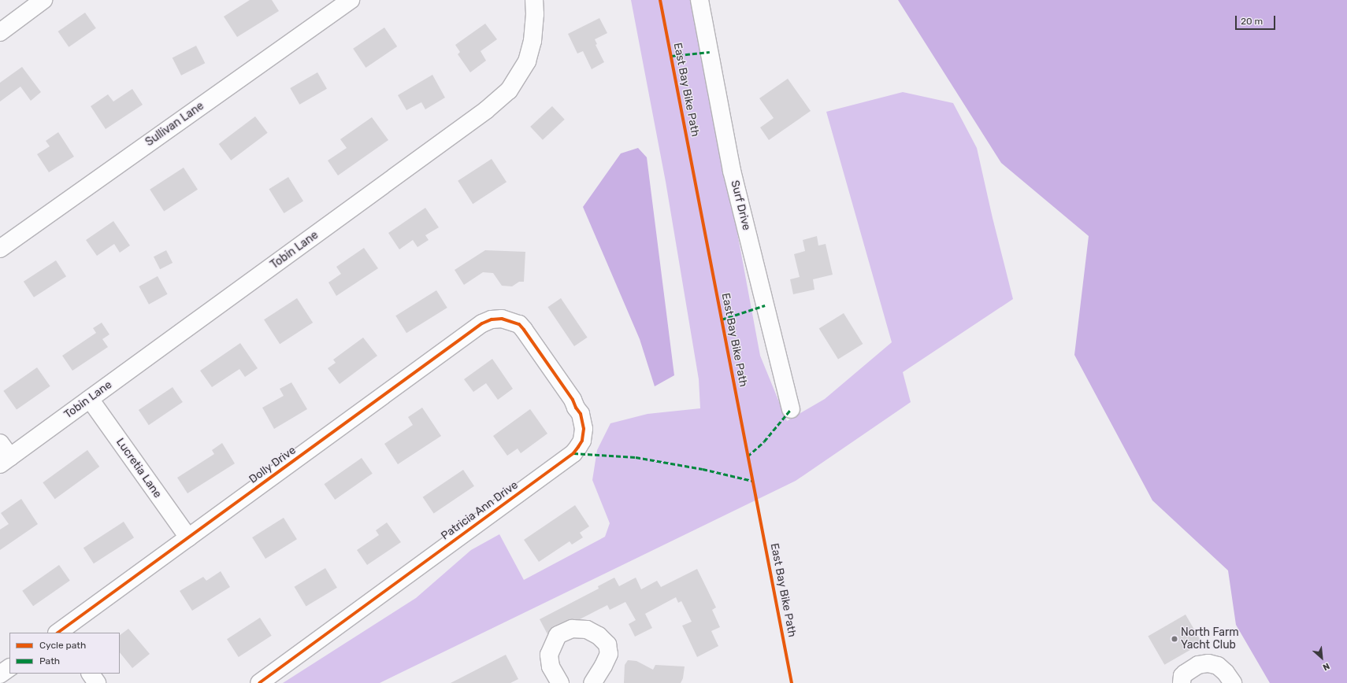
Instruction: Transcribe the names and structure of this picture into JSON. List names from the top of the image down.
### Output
{
  "streets": {
    "street": [
      "Sullivan Lane",
      "Surf Drive",
      "Tobin Lane",
      "Dolly Drive",
      "Lucretia Lane",
      "Patricia Ann Drive"
    ],
    "cycle path": ["East Bay Bike Path"]
  },
  "crossings": [
    ["Tobin Lane", "Lucretia Lane"],
    ["Dolly Drive", "Lucretia Lane"],
    ["Dolly Drive", "Patricia Ann Drive"]
  ],
  "places": ["North Farm Yacht Club"],
  "legend": ["Cycle path", "Path"],
  "scale_bar": "20 m",
  "north": "bottom right"
}
